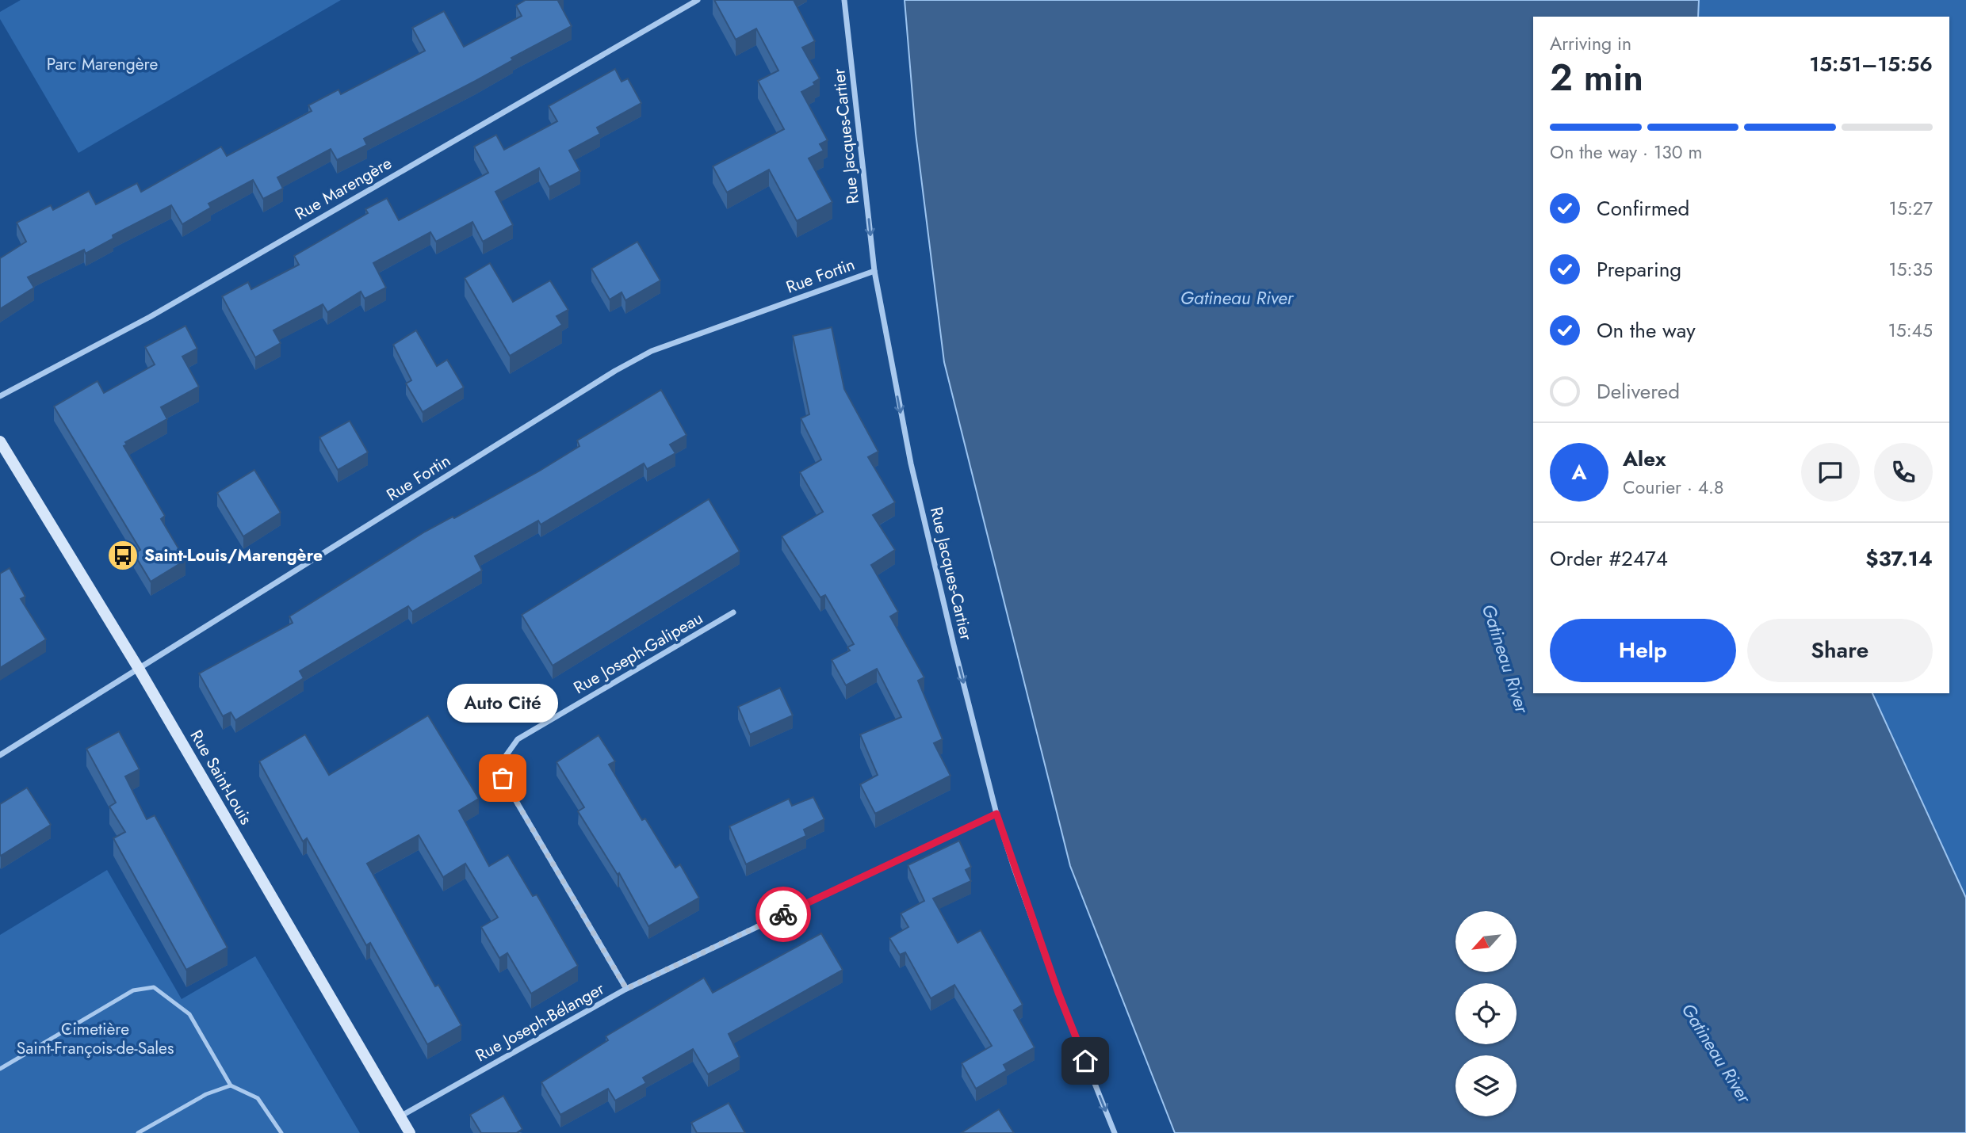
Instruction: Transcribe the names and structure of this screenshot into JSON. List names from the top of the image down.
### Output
{
  "streets": {
    "main road": ["Rue Saint-Louis"],
    "street": [
      "Rue Jacques-Cartier",
      "Rue Marengère",
      "Rue Fortin",
      "Rue Joseph-Galipeau",
      "Rue Joseph-Bélanger"
    ]
  },
  "crossings": [
    ["Rue Jacques-Cartier", "Rue Fortin"],
    ["Rue Jacques-Cartier", "Rue Joseph-Bélanger"],
    ["Rue Fortin", "Rue Saint-Louis"],
    ["Rue Joseph-Galipeau", "Rue Joseph-Bélanger"],
    ["Rue Saint-Louis", "Rue Joseph-Bélanger"]
  ],
  "one_way": ["Rue Jacques-Cartier"],
  "water": ["Gatineau River"],
  "parks": ["Parc Marengère", "Cimetière Saint-François-de-Sales"],
  "places": {
    "bus stop": ["Saint-Louis/Marengère"],
    "other": ["Auto Cité"]
  },
  "north": "bottom left",
  "page": {
    "heading": ["2 min", "Arriving in", "15:51–15:56"],
    "panel": [
      "Alex",
      "Courier · 4.8",
      "Order #2474",
      "$37.14"
    ],
    "bar": "On the way · 130 m",
    "list": [
      ["Confirmed", "15:27"],
      ["Preparing", "15:35"],
      ["On the way", "15:45"],
      "Delivered"
    ],
    "round": "A",
    "buttons": ["Help", "Share"],
    "bubble": "Auto Cité"
  }
}
